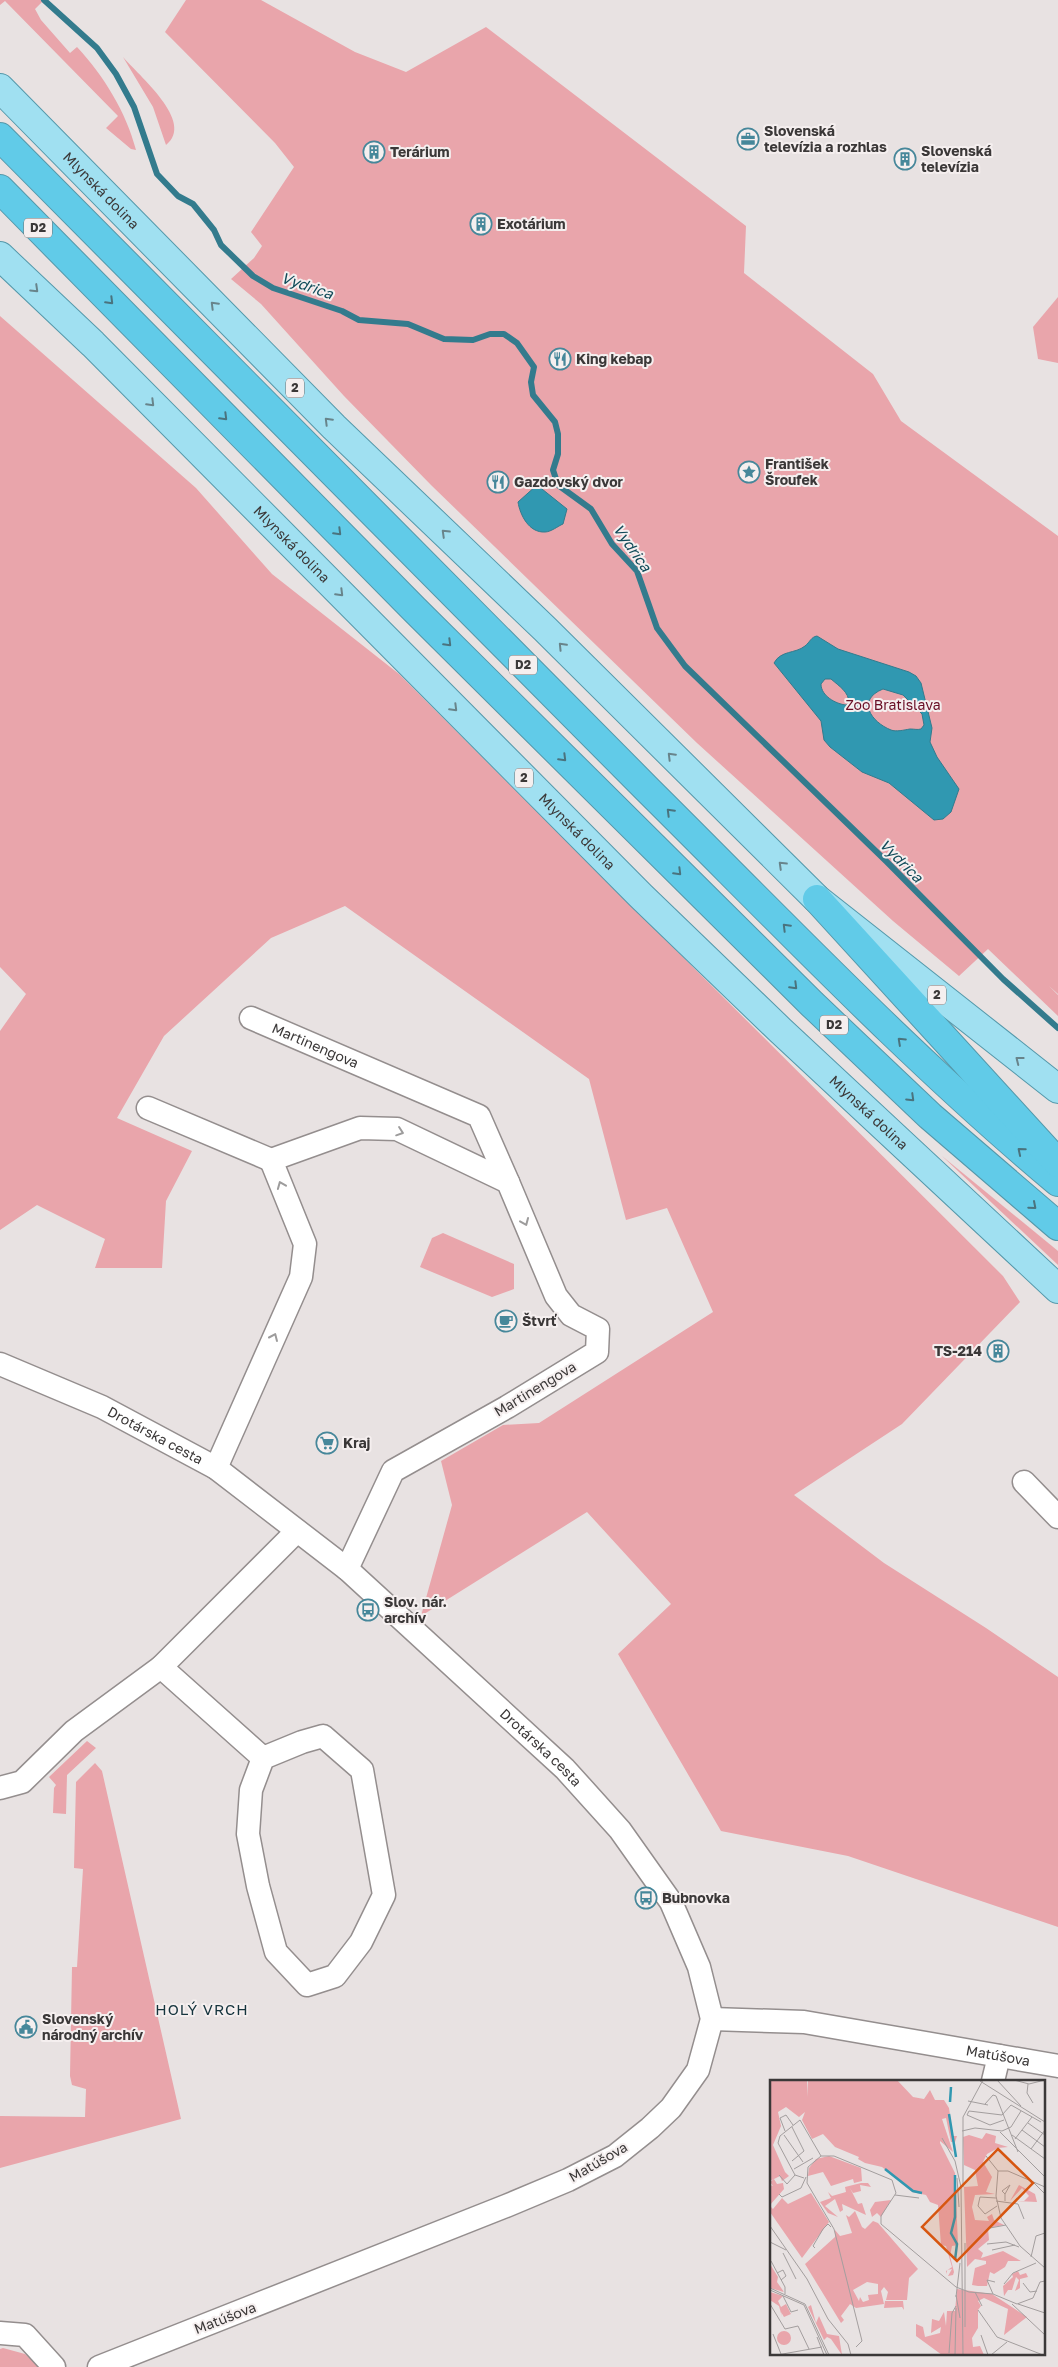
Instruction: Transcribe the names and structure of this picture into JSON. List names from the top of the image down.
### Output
{
  "streets": {
    "highway": ["D2"],
    "main road": ["Mlynská dolina", "2"],
    "street": ["Martinengova", "Drotárska cesta", "Matúšova"]
  },
  "crossings": [
    ["Martinengova", "Drotárska cesta"],
    ["Drotárska cesta", "Matúšova"]
  ],
  "districts": ["HOLÝ VRCH"],
  "water": ["Vydrica"],
  "parks": ["Zoo Bratislava"],
  "places": {
    "office": ["Slovenská televízia a rozhlas"],
    "building": [
      "Terárium",
      "Slovenská televízia",
      "Exotárium",
      "TS-214"
    ],
    "restaurant": ["King kebap", "Gazdovský dvor"],
    "place": ["František Šroufek"],
    "cafe": ["Štvrť"],
    "supermarket": ["Kraj"],
    "bus stop": ["Slov. nár. archív", "Bubnovka"],
    "public building": ["Slovenský národný archív"]
  }
}
